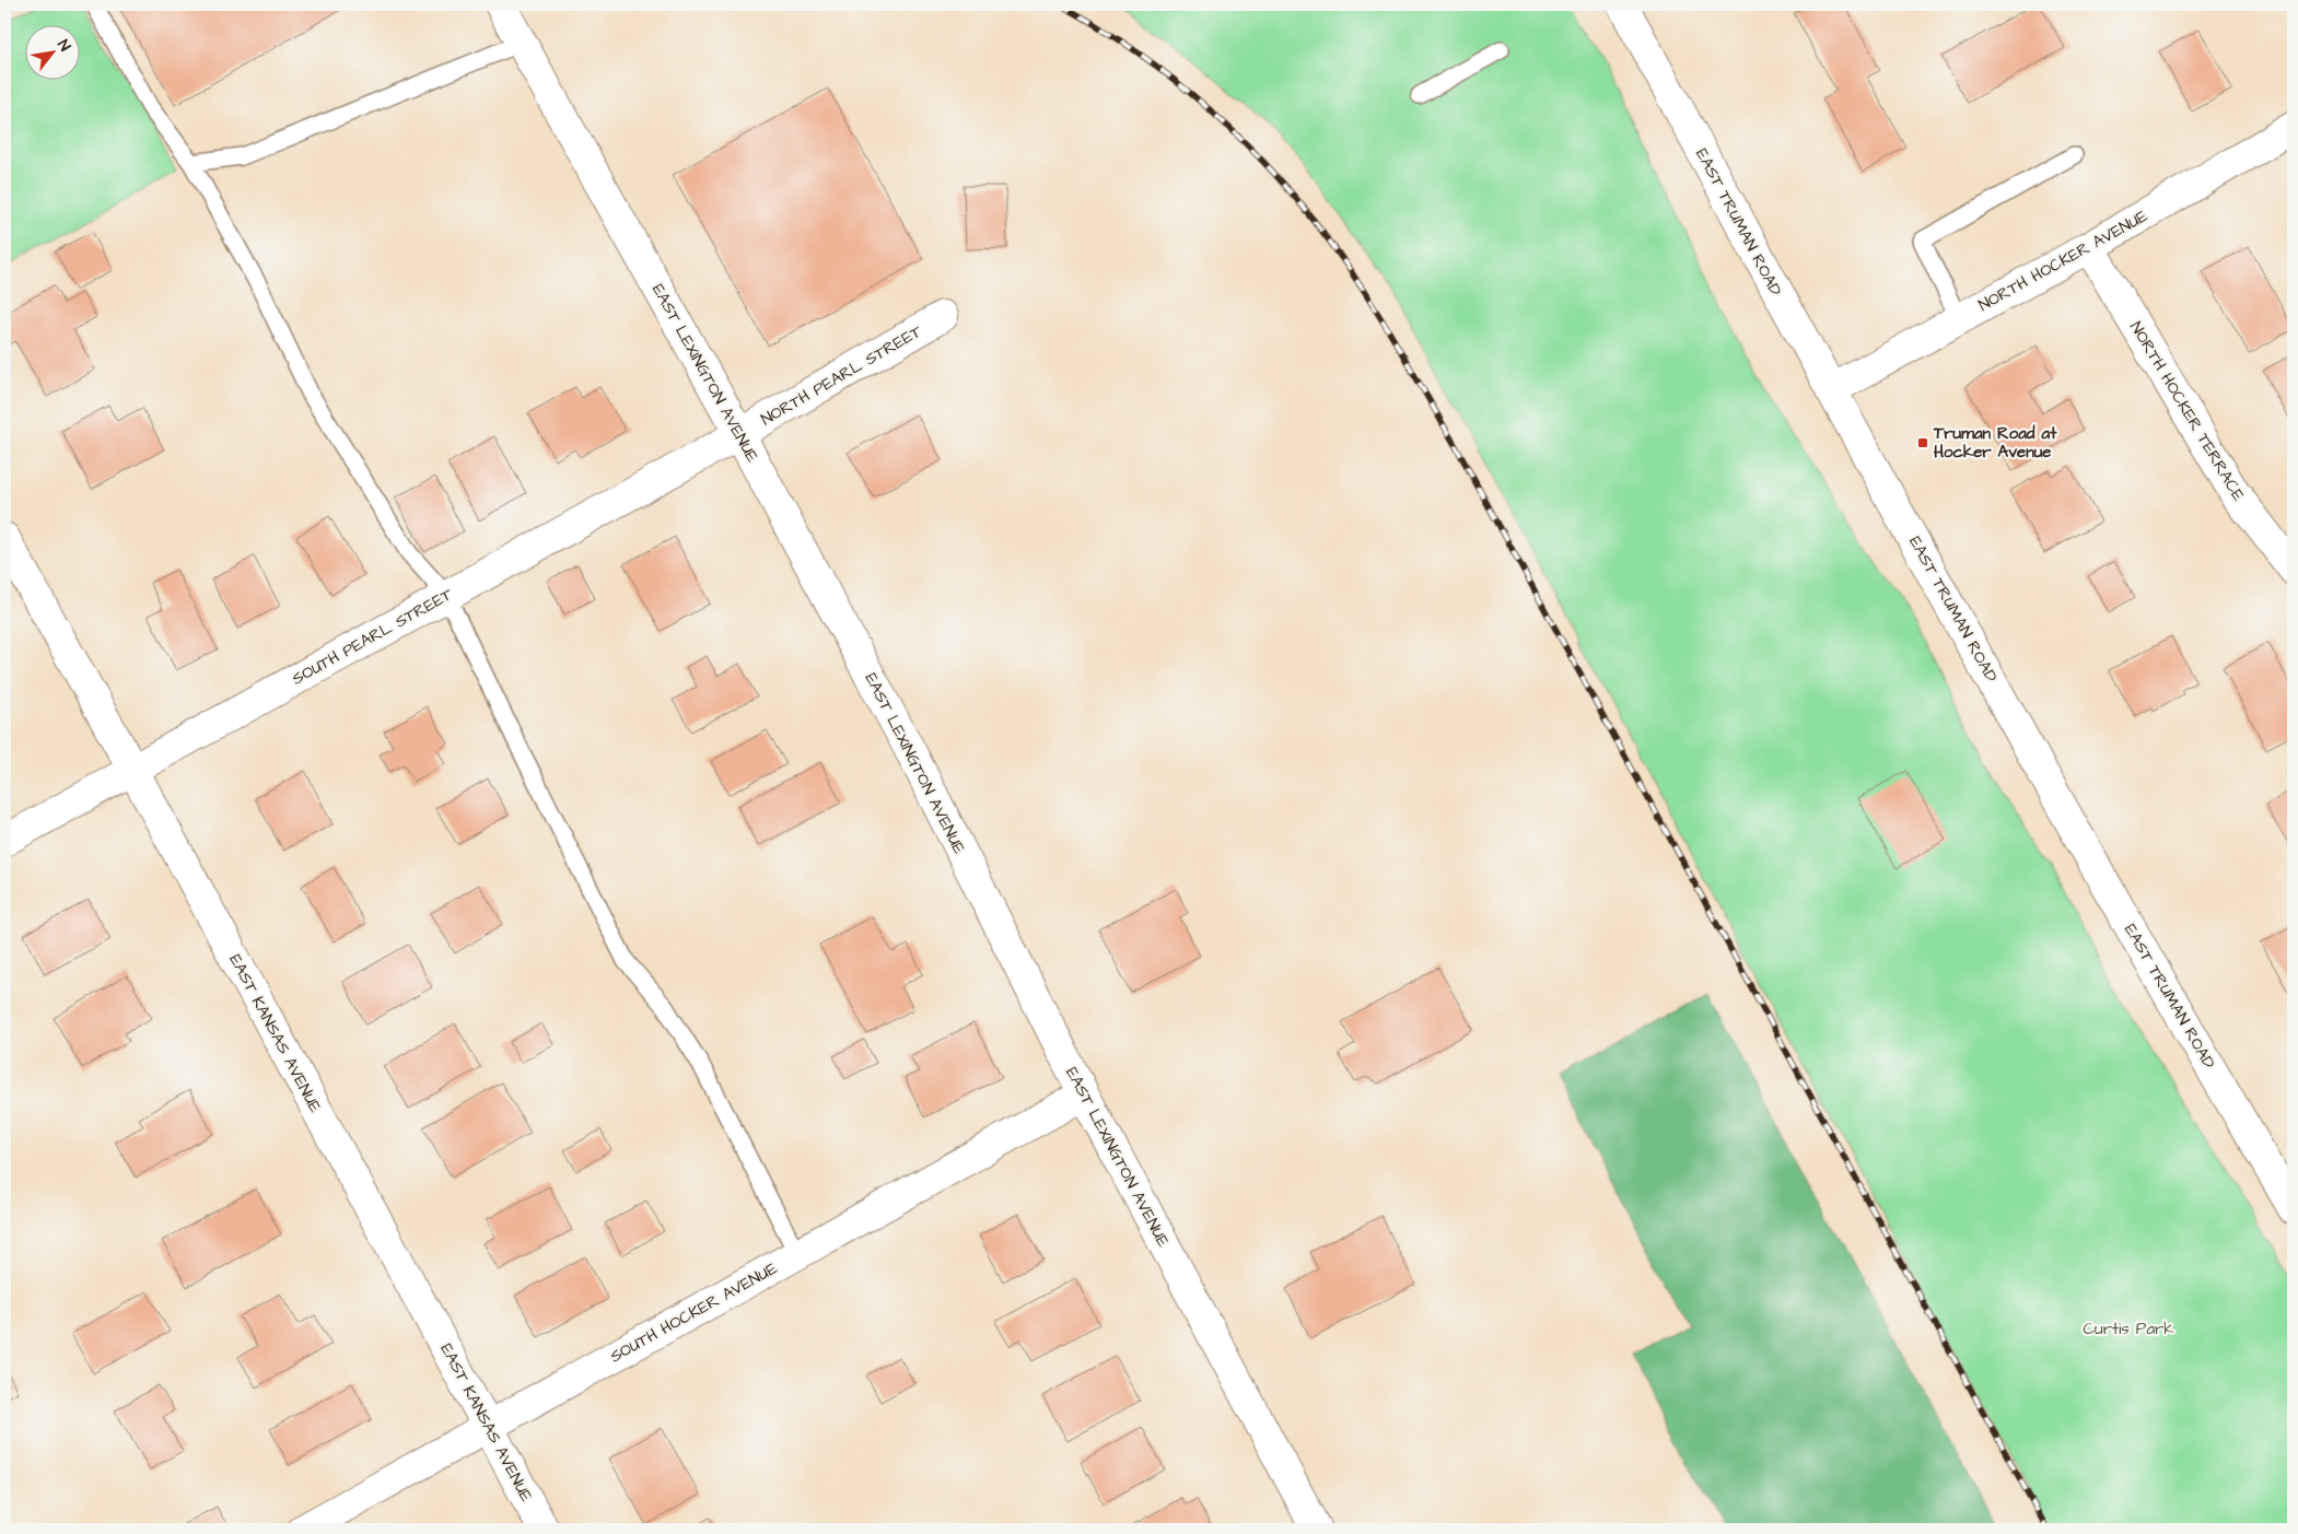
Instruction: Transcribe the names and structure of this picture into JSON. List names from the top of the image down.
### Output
{
  "streets": {
    "street": [
      "EAST TRUMAN ROAD",
      "NORTH HOCKER AVENUE",
      "EAST LEXINGTON AVENUE",
      "NORTH PEARL STREET",
      "NORTH HOCKER TERRACE",
      "SOUTH PEARL STREET",
      "EAST KANSAS AVENUE",
      "SOUTH HOCKER AVENUE"
    ]
  },
  "crossings": [
    ["EAST TRUMAN ROAD", "NORTH HOCKER AVENUE"],
    ["NORTH HOCKER AVENUE", "NORTH HOCKER TERRACE"],
    ["EAST LEXINGTON AVENUE", "NORTH PEARL STREET"],
    ["EAST LEXINGTON AVENUE", "SOUTH PEARL STREET"],
    ["EAST LEXINGTON AVENUE", "SOUTH HOCKER AVENUE"],
    ["NORTH PEARL STREET", "SOUTH PEARL STREET"],
    ["SOUTH PEARL STREET", "EAST KANSAS AVENUE"],
    ["EAST KANSAS AVENUE", "SOUTH HOCKER AVENUE"]
  ],
  "parks": ["Curtis Park"],
  "places": {
    "transit": ["Truman Road at Hocker Avenue"]
  },
  "north": "top right"
}
